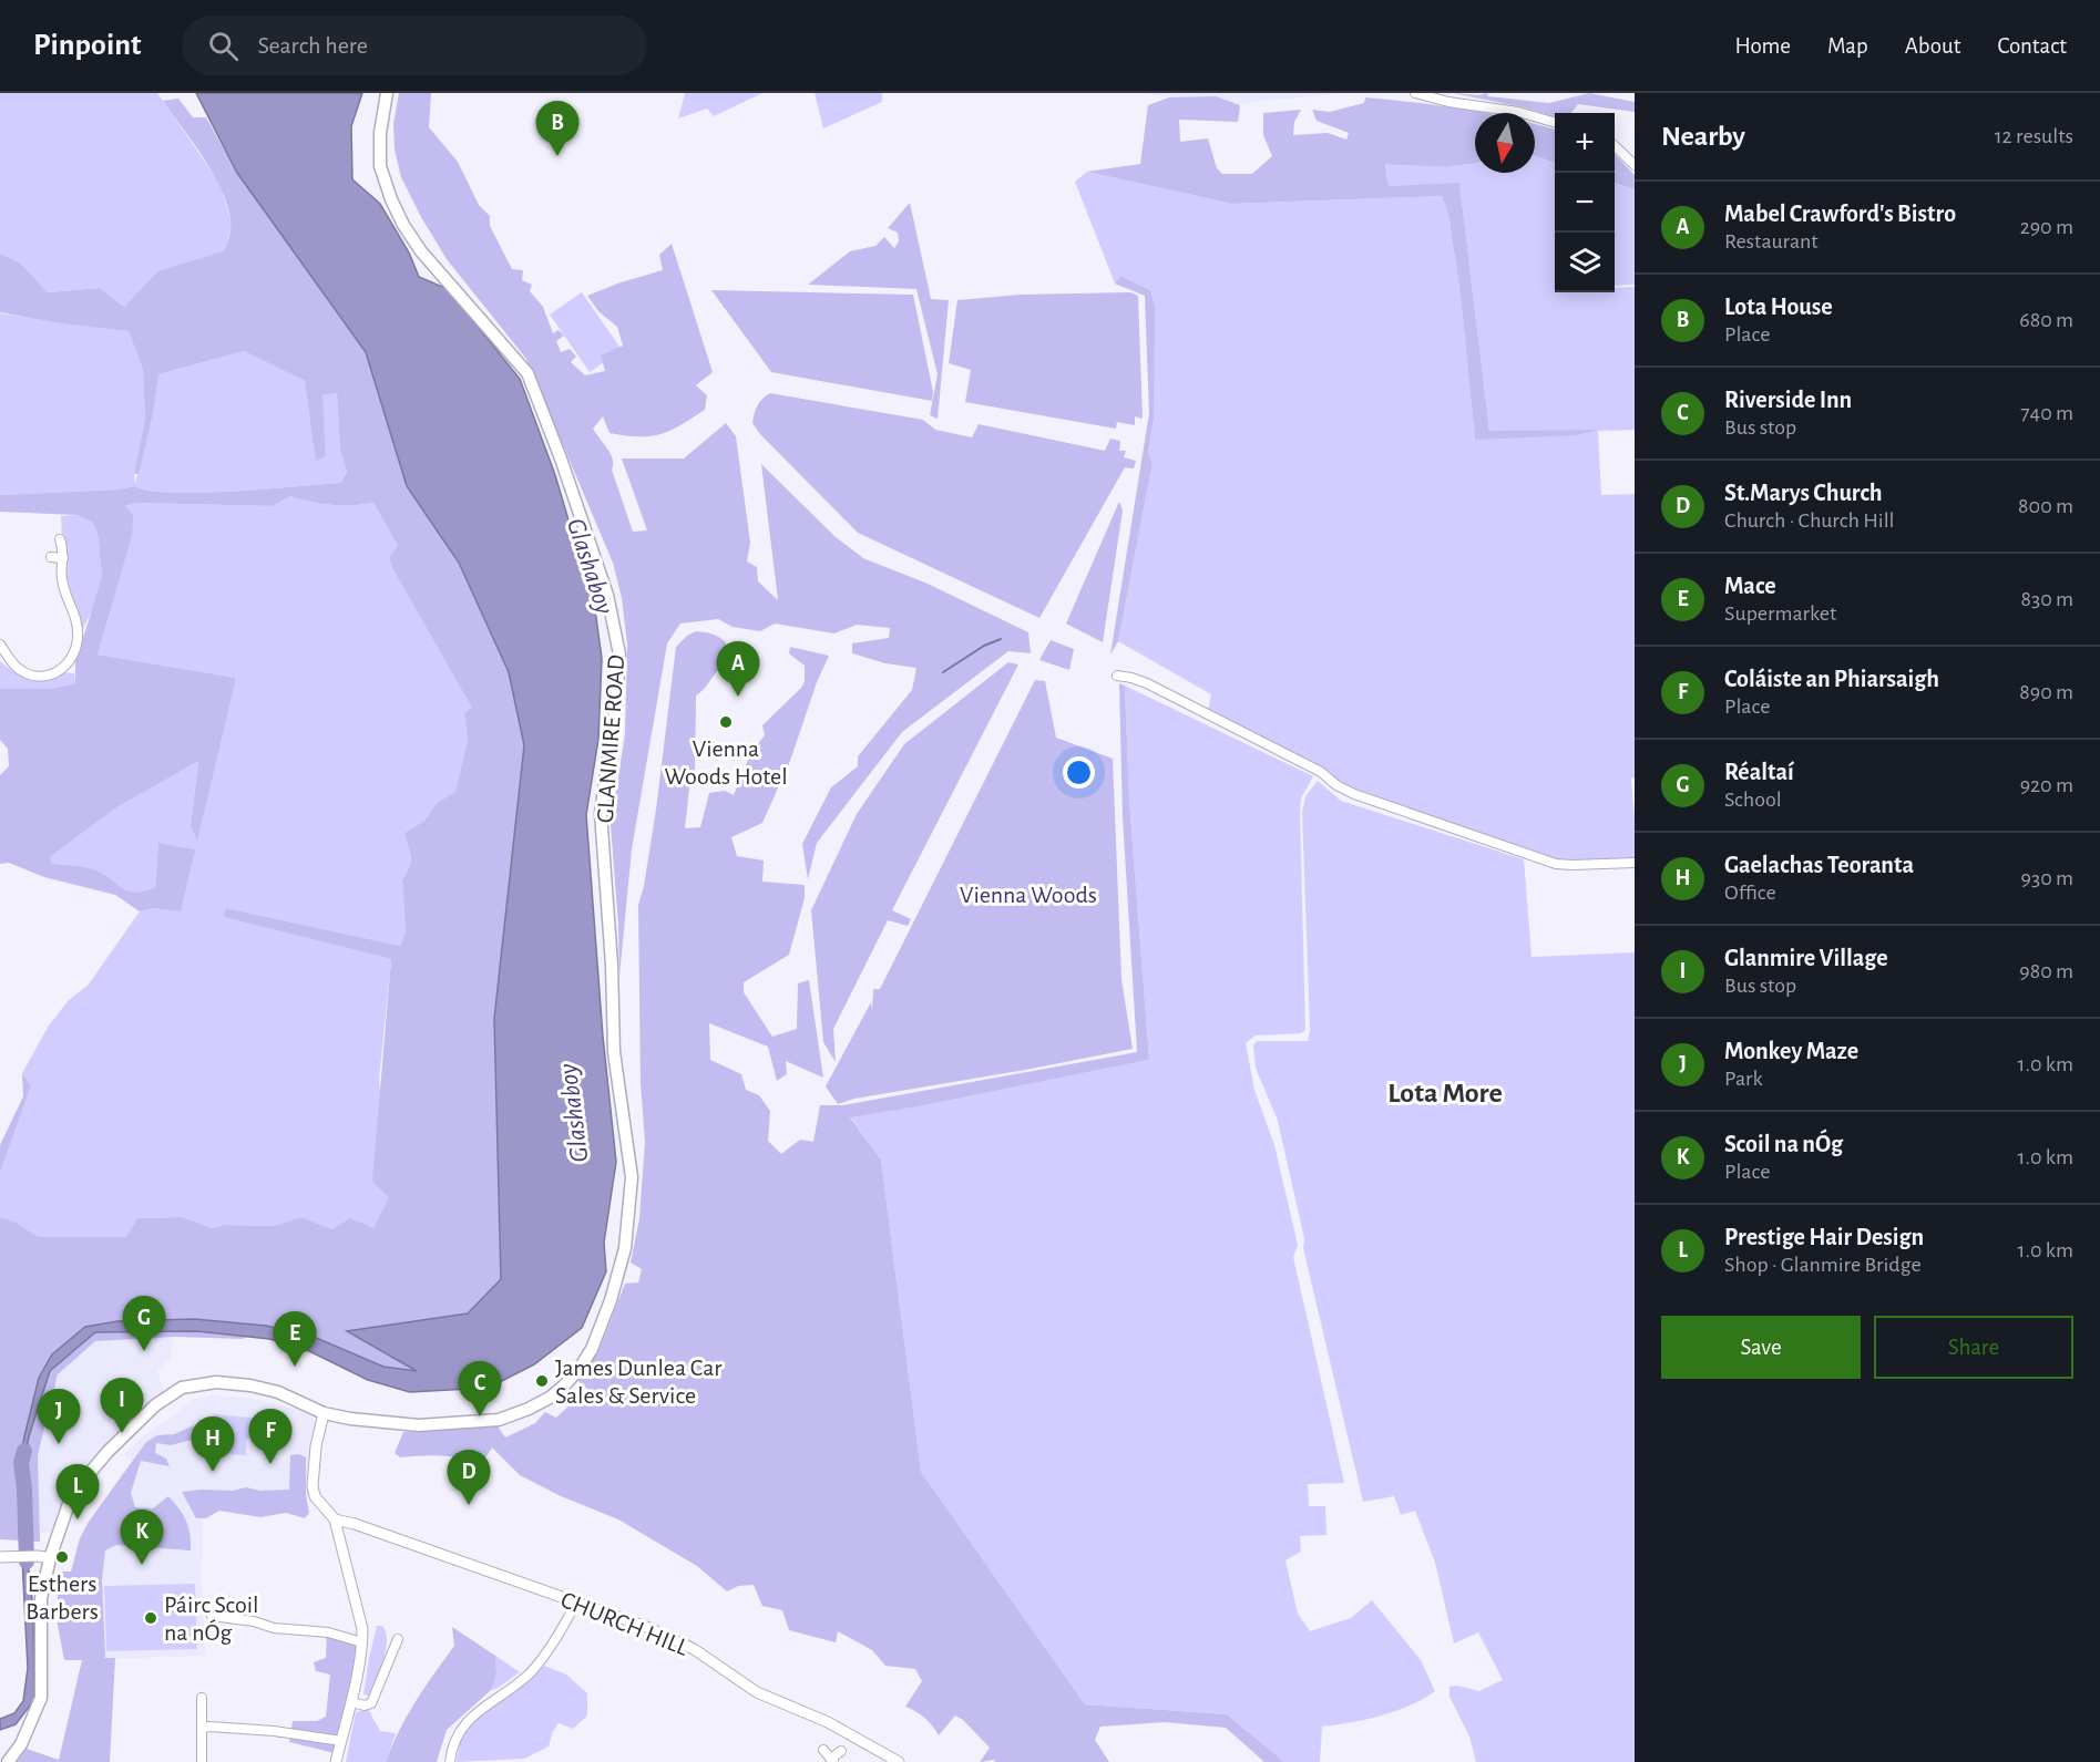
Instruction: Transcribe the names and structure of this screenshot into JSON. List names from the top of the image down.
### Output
{
  "streets": {
    "main road": ["GLANMIRE ROAD"],
    "street": ["CHURCH HILL"]
  },
  "districts": ["Lota More"],
  "water": ["Glashaboy"],
  "parks": ["Vienna Woods"],
  "places": [
    "Vienna Woods Hotel",
    "James Dunlea Car Sales & Service",
    "Esthers Barbers",
    "Páirc Scoil na nÓg"
  ],
  "north": "bottom",
  "page": {
    "header": "Pinpoint",
    "search": "Search here",
    "nav": [
      "Home",
      "Map",
      "About",
      "Contact"
    ],
    "heading": ["Nearby", "12 results"],
    "pins": [
      "B",
      "A",
      "G",
      "E",
      "C",
      "I",
      "J",
      "F",
      "H",
      "D",
      "L",
      "K"
    ],
    "map_buttons": ["+", "−"],
    "list": [
      {
        "mark": "A",
        "name": "Mabel Crawford's Bistro",
        "note": "Restaurant",
        "value": "290 m"
      },
      {
        "mark": "B",
        "name": "Lota House",
        "note": "Place",
        "value": "680 m"
      },
      {
        "mark": "C",
        "name": "Riverside Inn",
        "note": "Bus stop",
        "value": "740 m"
      },
      {
        "mark": "D",
        "name": "St.Marys Church",
        "note": "Church · Church Hill",
        "value": "800 m"
      },
      {
        "mark": "E",
        "name": "Mace",
        "note": "Supermarket",
        "value": "830 m"
      },
      {
        "mark": "F",
        "name": "Coláiste an Phiarsaigh",
        "note": "Place",
        "value": "890 m"
      },
      {
        "mark": "G",
        "name": "Réaltaí",
        "note": "School",
        "value": "920 m"
      },
      {
        "mark": "H",
        "name": "Gaelachas Teoranta",
        "note": "Office",
        "value": "930 m"
      },
      {
        "mark": "I",
        "name": "Glanmire Village",
        "note": "Bus stop",
        "value": "980 m"
      },
      {
        "mark": "J",
        "name": "Monkey Maze",
        "note": "Park",
        "value": "1.0 km"
      },
      {
        "mark": "K",
        "name": "Scoil na nÓg",
        "note": "Place",
        "value": "1.0 km"
      },
      {
        "mark": "L",
        "name": "Prestige Hair Design",
        "note": "Shop · Glanmire Bridge",
        "value": "1.0 km"
      }
    ],
    "buttons": ["Save", "Share"]
  }
}
